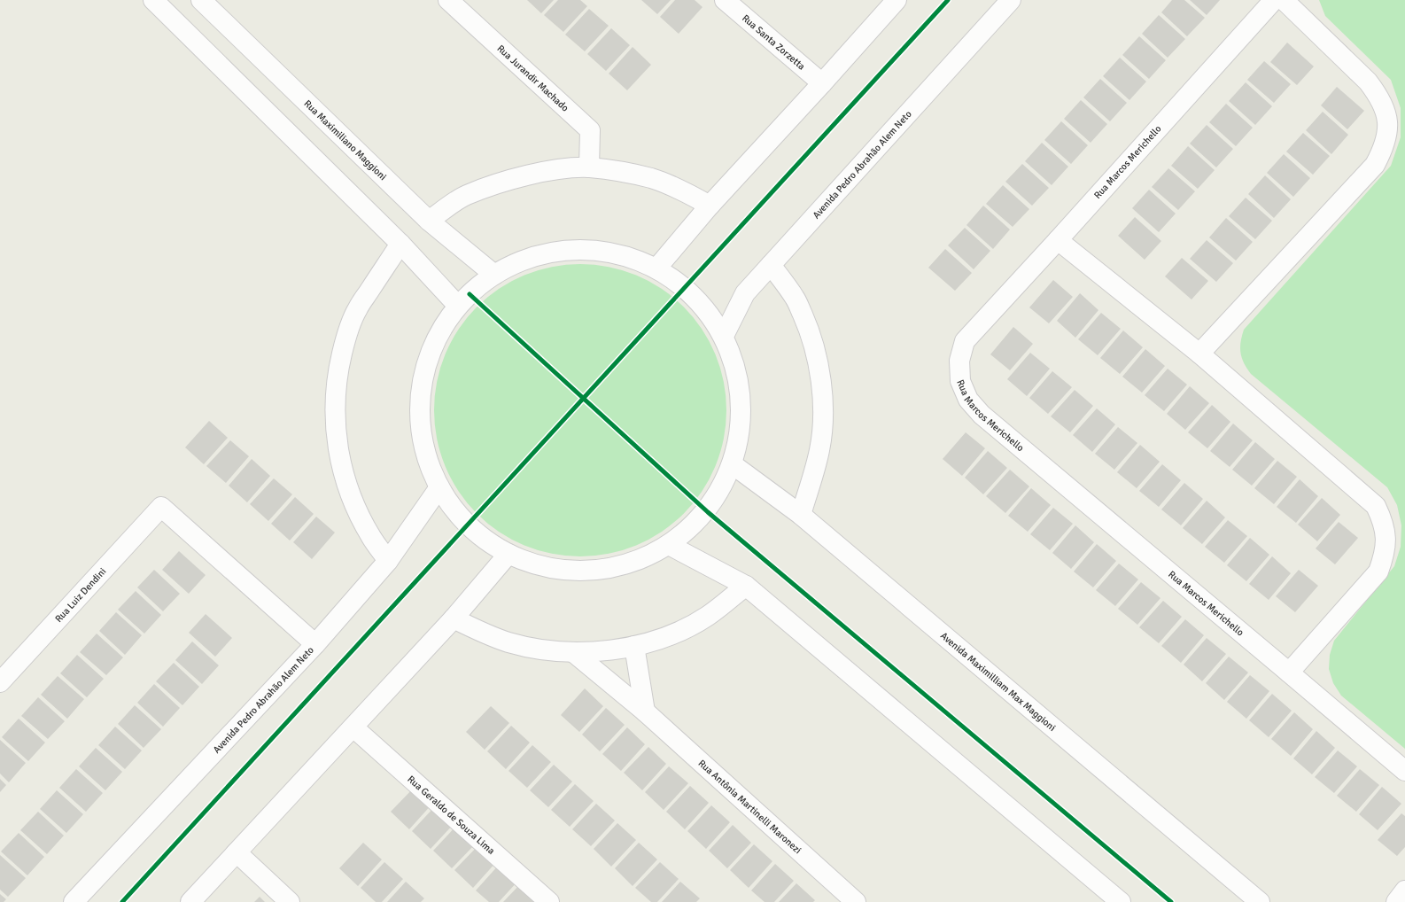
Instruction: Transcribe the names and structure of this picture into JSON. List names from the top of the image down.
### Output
{
  "streets": {
    "street": [
      "Rua Santa Zorzetta",
      "Rua Jurandir Machado",
      "Rua Maximiliano Maggioni",
      "Rua Marcos Merichello",
      "Avenida Pedro Abrahão Alem Neto",
      "Rua Luiz Dendini",
      "Avenida Maximilliam Max Maggioni",
      "Rua Antônia Martinelli Maronezi",
      "Rua Geraldo de Souza Lima"
    ]
  },
  "crossings": [
    ["Avenida Pedro Abrahão Alem Neto", "Rua Luiz Dendini"]
  ]
}
